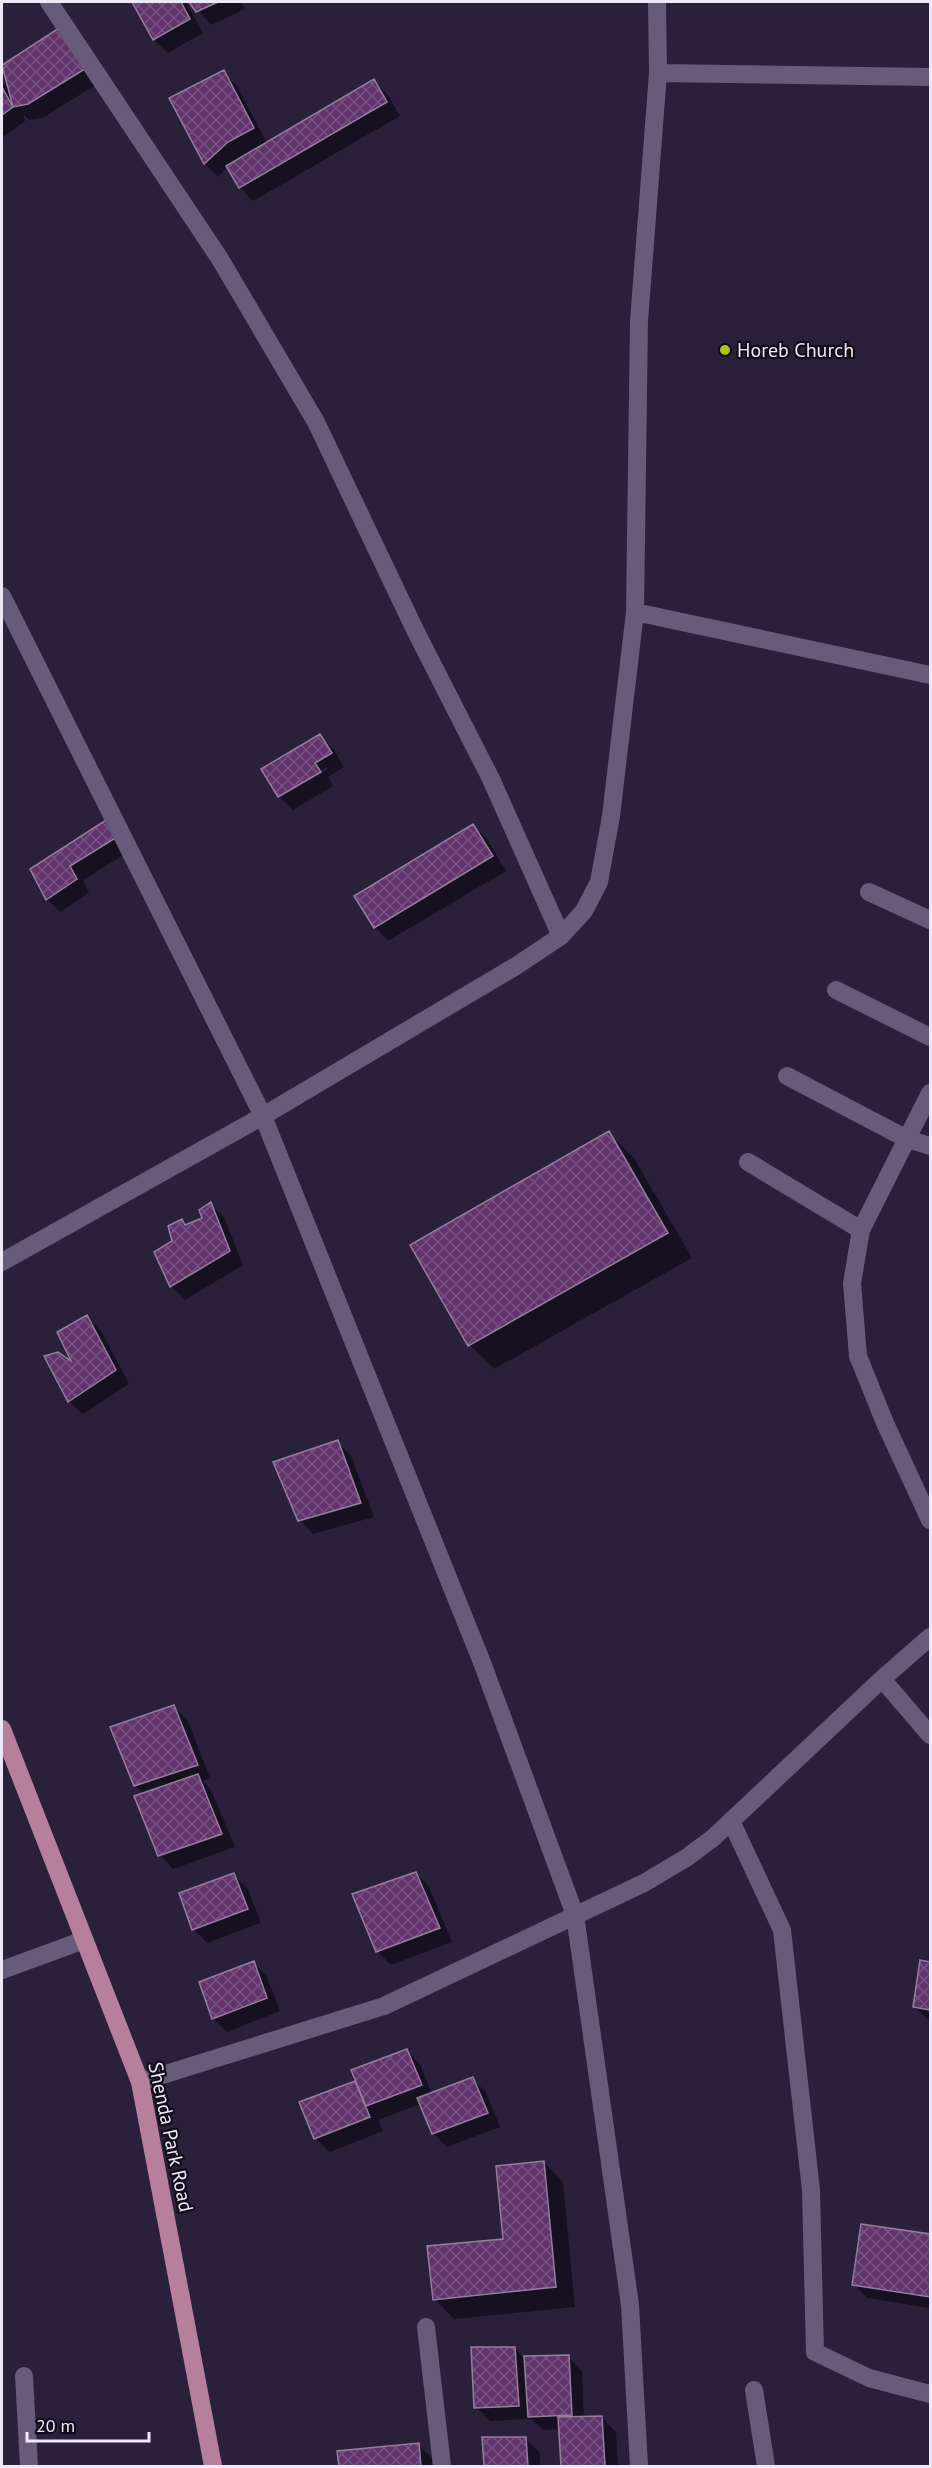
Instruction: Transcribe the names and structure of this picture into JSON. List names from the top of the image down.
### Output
{
  "streets": {
    "main road": ["Shenda Park Road"]
  },
  "places": ["Horeb Church"],
  "scale_bar": "20 m"
}
